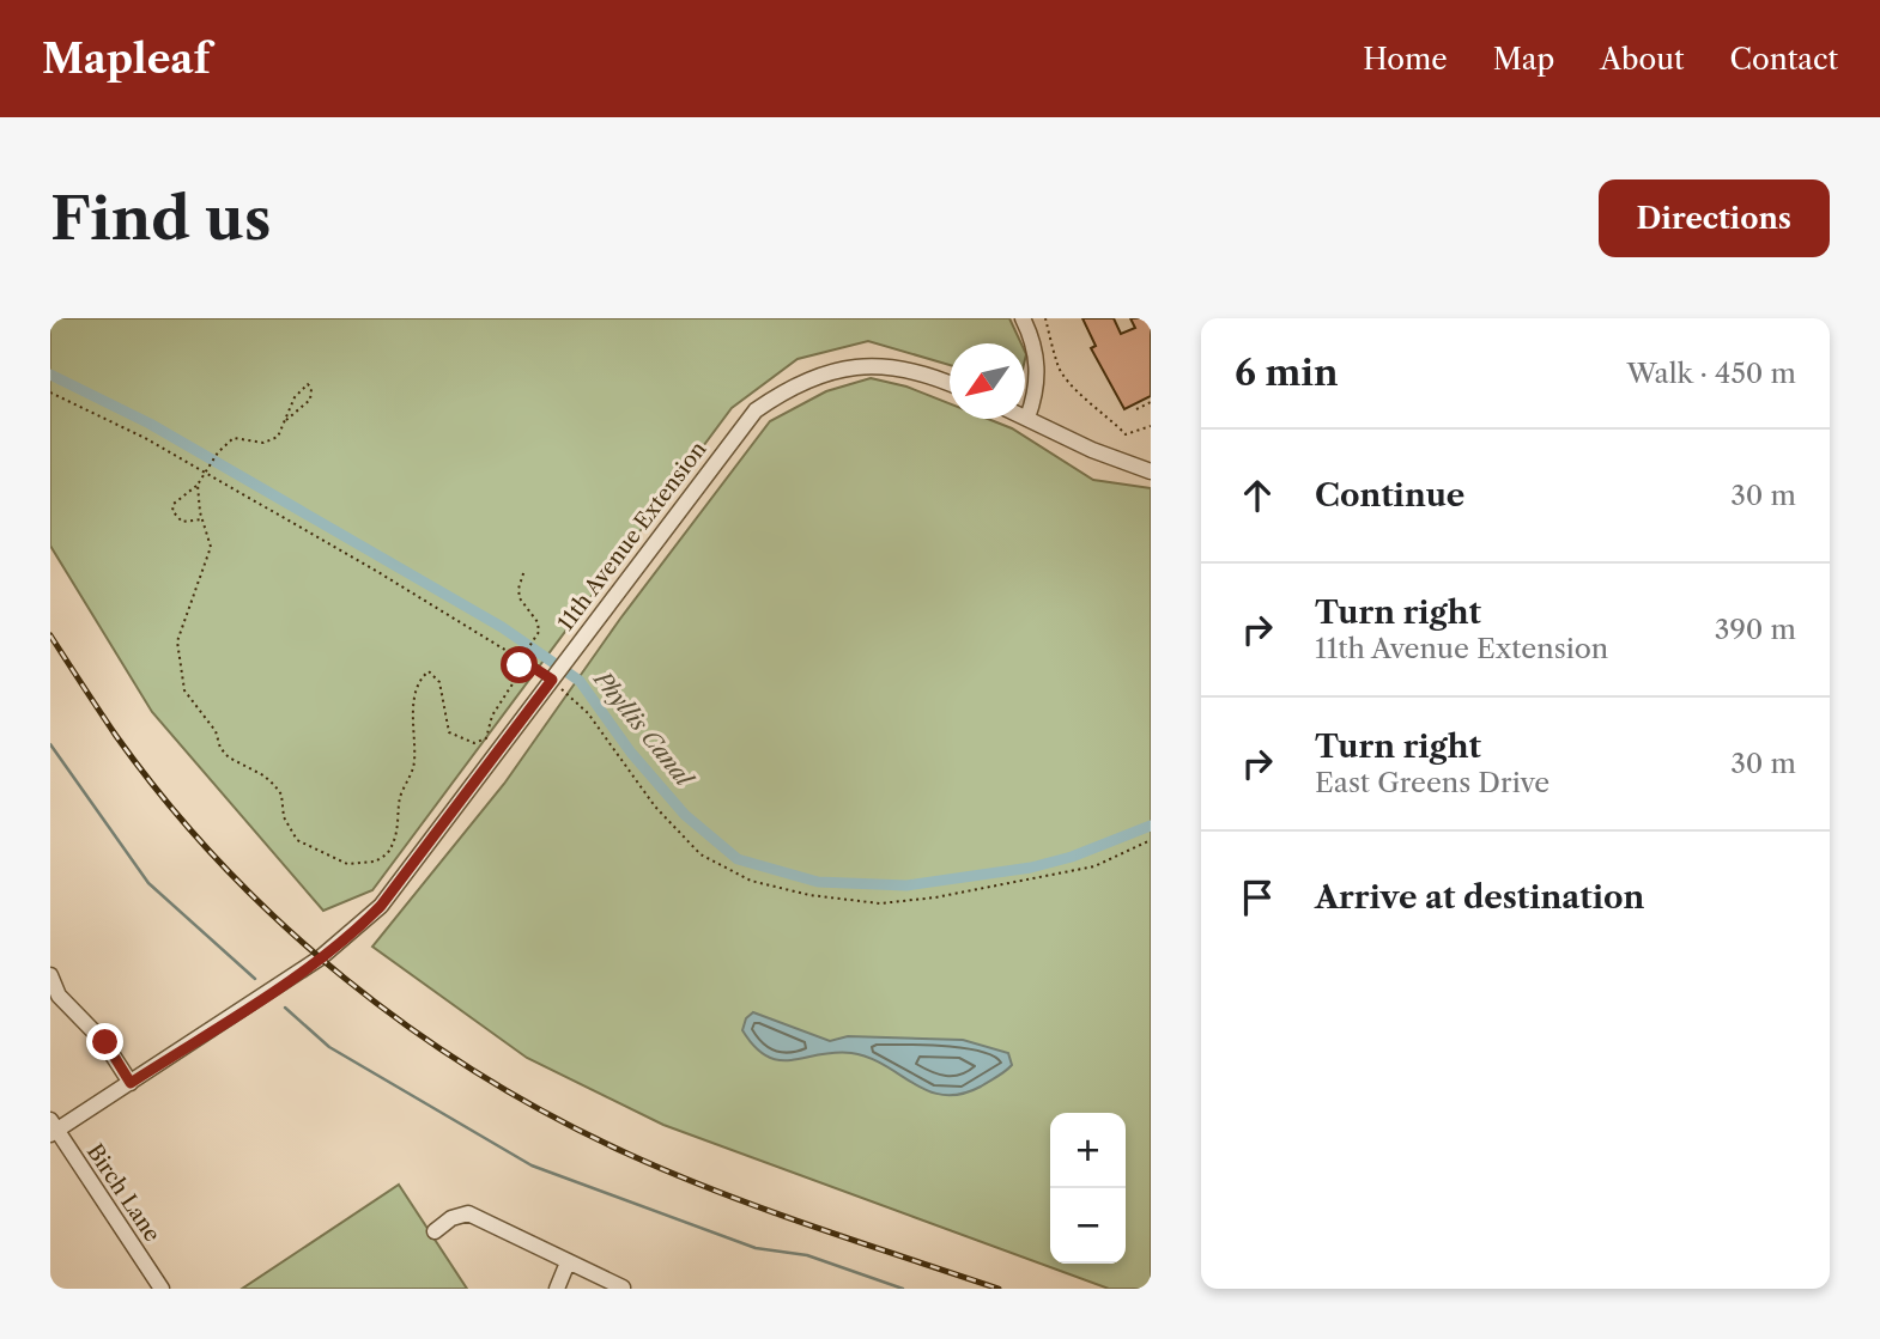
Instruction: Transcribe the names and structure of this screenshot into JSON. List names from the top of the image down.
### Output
{
  "streets": {
    "street": ["11th Avenue Extension", "Birch Lane"]
  },
  "crossings": [
    ["11th Avenue Extension", "Birch Lane"]
  ],
  "water": ["Phyllis Canal"],
  "north": "bottom left",
  "page": {
    "header": "Mapleaf",
    "nav": [
      "Home",
      "Map",
      "About",
      "Contact"
    ],
    "buttons": "Directions",
    "title": "Find us",
    "heading": ["6 min", "Walk · 450 m"],
    "list": [
      ["Continue", "30 m"],
      ["Turn right", "11th Avenue Extension", "390 m"],
      ["Turn right", "East Greens Drive", "30 m"],
      "Arrive at destination"
    ],
    "map_buttons": ["+", "−"]
  }
}
